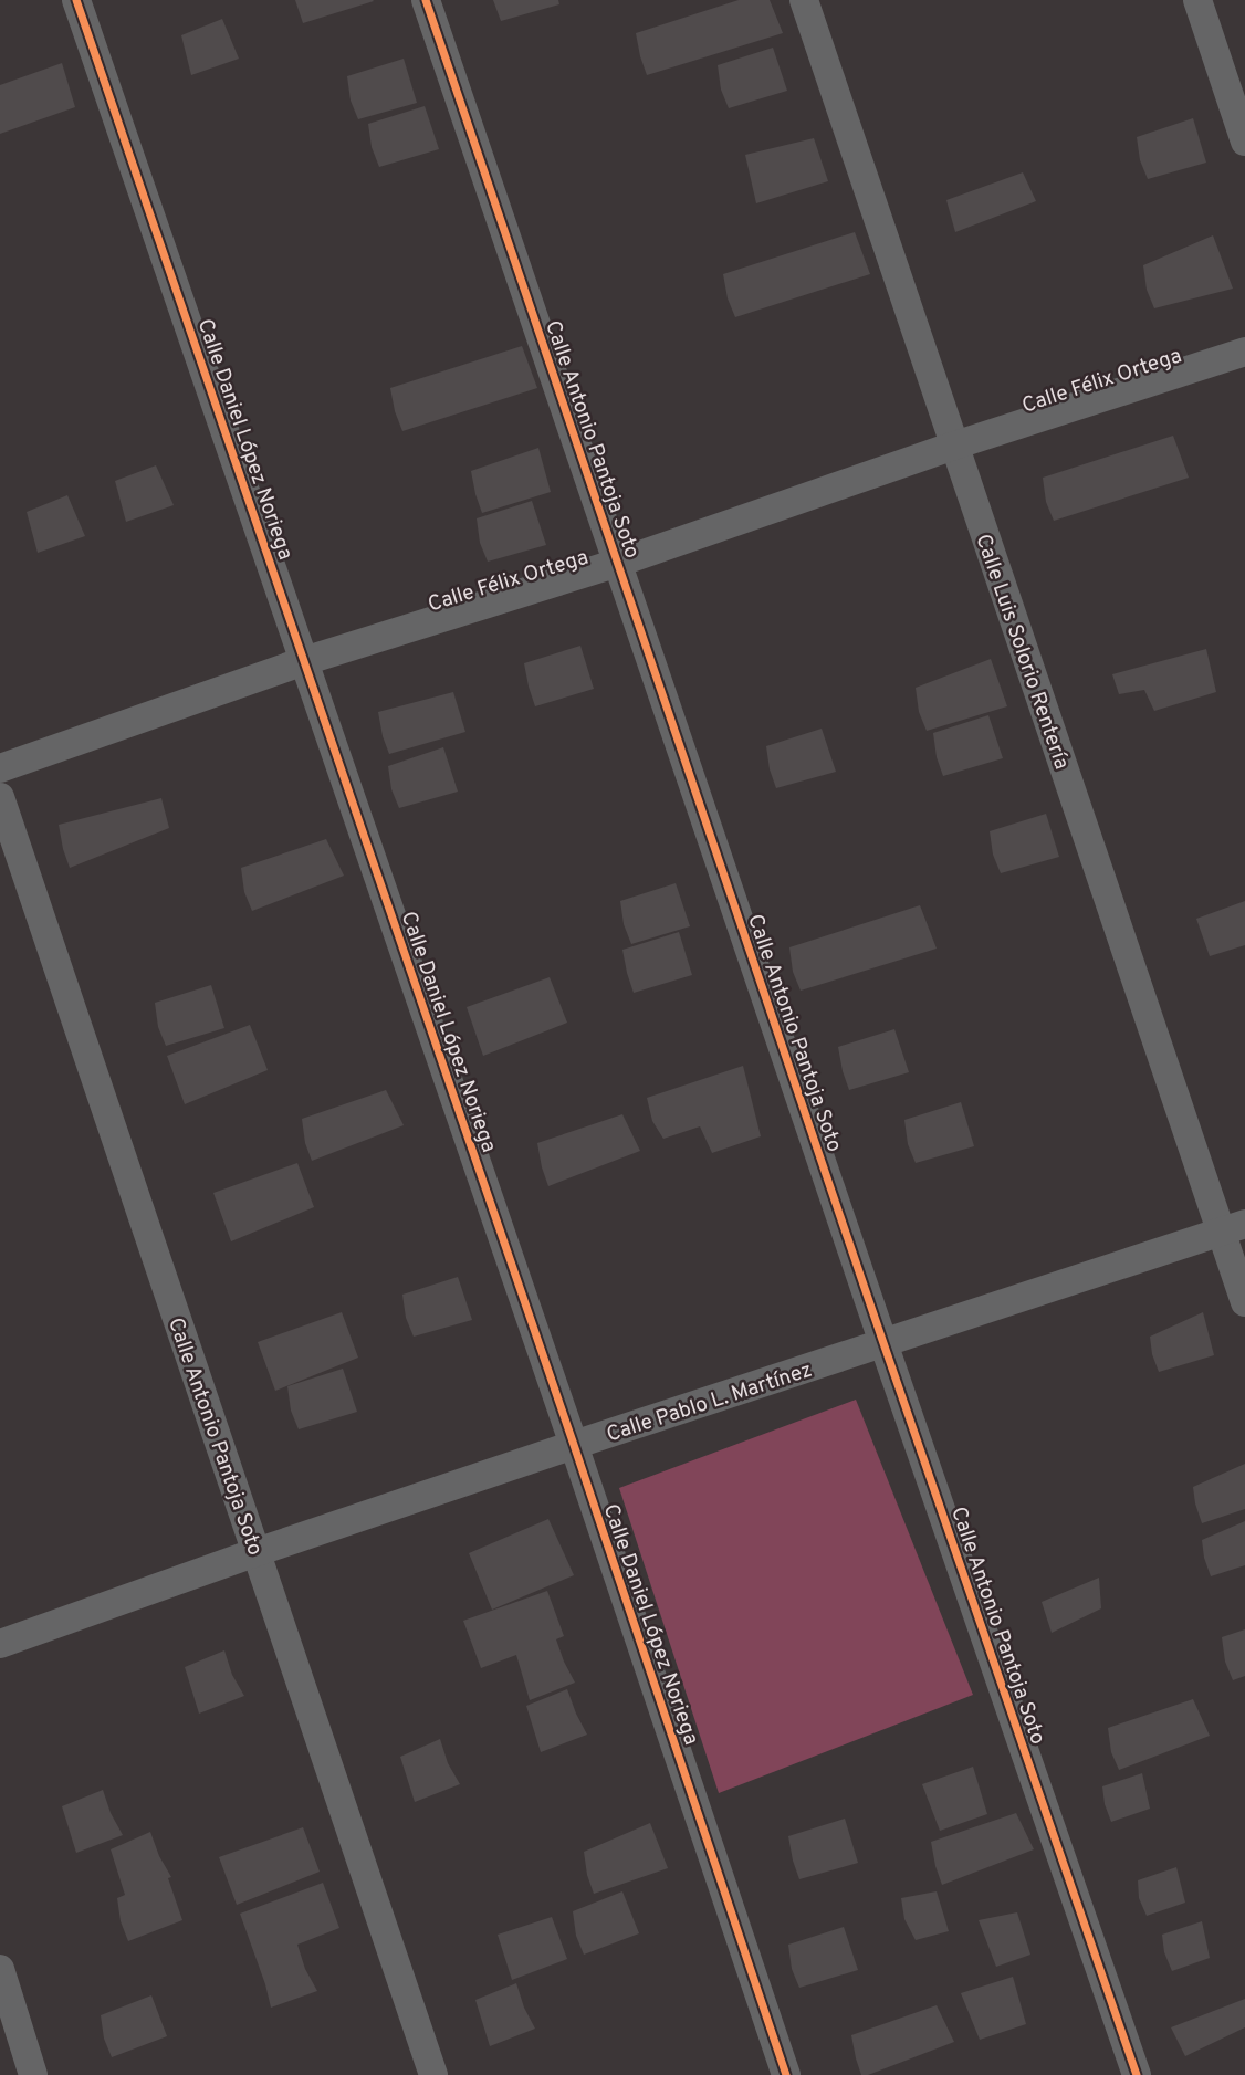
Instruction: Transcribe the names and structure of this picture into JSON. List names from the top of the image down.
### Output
{
  "streets": {
    "street": [
      "Calle Félix Ortega",
      "Calle Daniel López Noriega",
      "Calle Antonio Pantoja Soto",
      "Calle Luis Solorio Rentería",
      "Calle Pablo L. Martínez"
    ]
  },
  "crossings": [
    ["Calle Félix Ortega", "Calle Daniel López Noriega"],
    ["Calle Félix Ortega", "Calle Antonio Pantoja Soto"],
    ["Calle Félix Ortega", "Calle Luis Solorio Rentería"],
    ["Calle Daniel López Noriega", "Calle Pablo L. Martínez"],
    ["Calle Antonio Pantoja Soto", "Calle Pablo L. Martínez"],
    ["Calle Luis Solorio Rentería", "Calle Pablo L. Martínez"]
  ]
}
